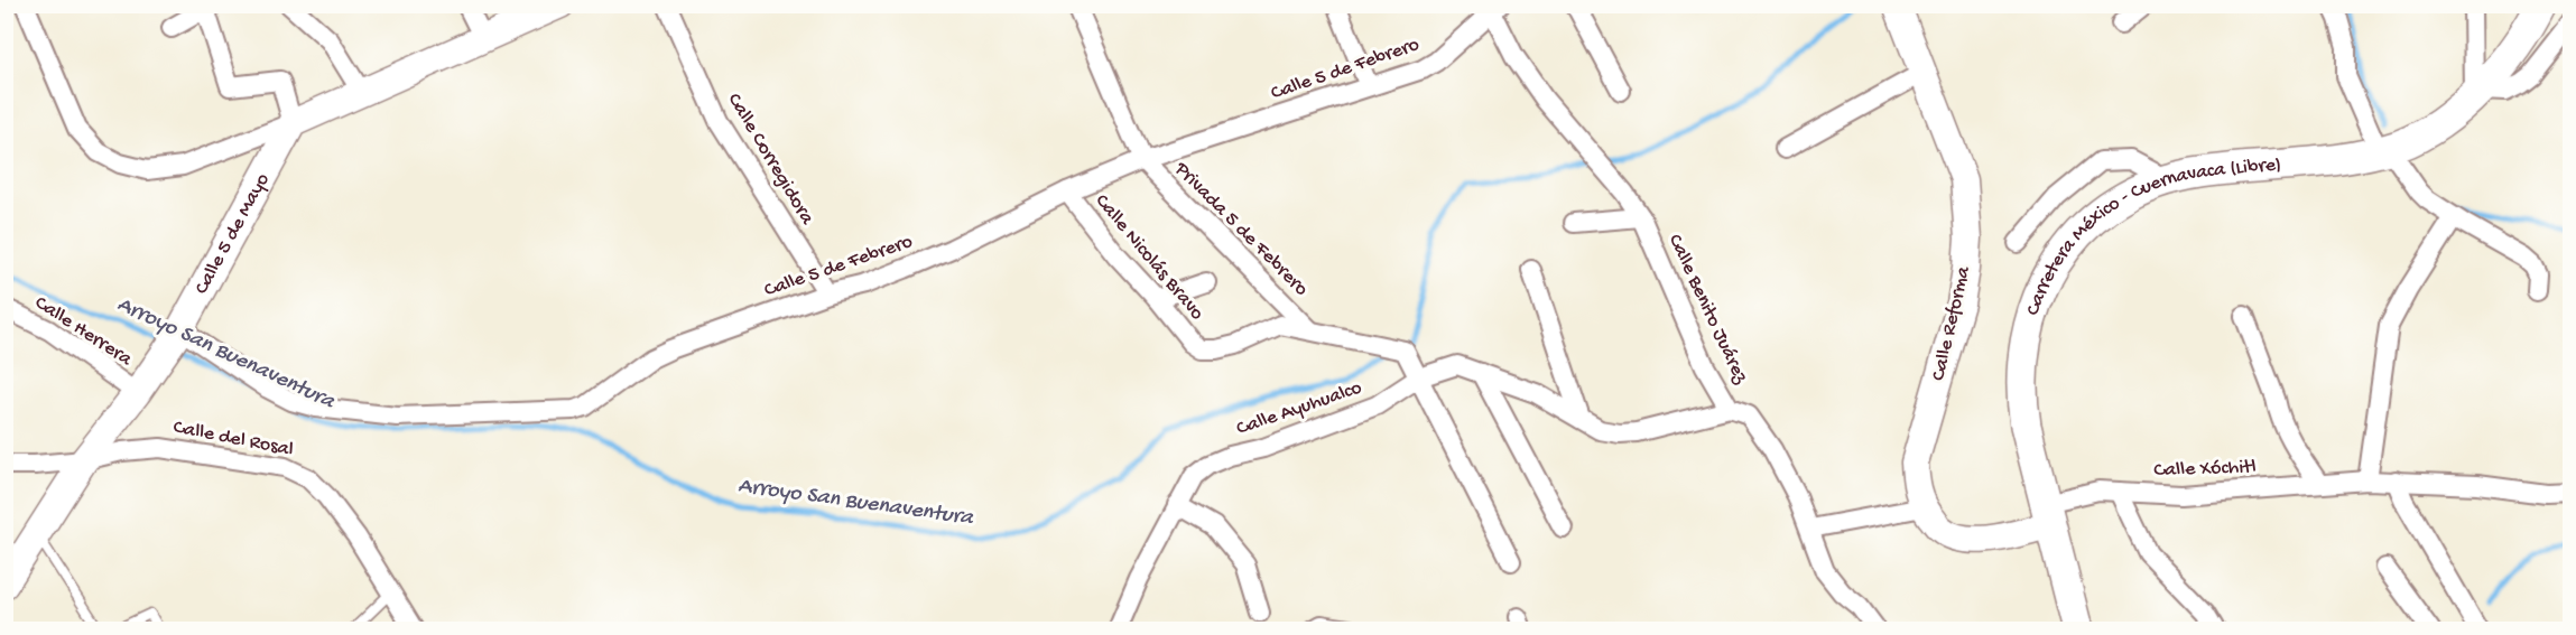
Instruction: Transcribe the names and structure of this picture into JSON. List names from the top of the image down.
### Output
{
  "streets": {
    "main road": ["Carretera México - Cuernavaca (Libre)"],
    "street": [
      "Calle 5 de Febrero",
      "Calle Corregidora",
      "Privada 5 de Febrero",
      "Calle 5 de Mayo",
      "Calle Nicolás Bravo",
      "Calle Benito Juárez",
      "Calle Reforma",
      "Calle Herrera",
      "Calle Ayuhualco",
      "Calle del Rosal",
      "Calle Xóchitl"
    ]
  },
  "crossings": [
    ["Calle 5 de Febrero", "Calle Corregidora"],
    ["Calle 5 de Febrero", "Privada 5 de Febrero"],
    ["Calle 5 de Febrero", "Calle 5 de Mayo"],
    ["Calle 5 de Febrero", "Calle Nicolás Bravo"],
    ["Calle 5 de Febrero", "Calle Benito Juárez"],
    ["Privada 5 de Febrero", "Calle Nicolás Bravo"],
    ["Calle 5 de Mayo", "Calle Herrera"],
    ["Calle 5 de Mayo", "Calle del Rosal"],
    ["Carretera México - Cuernavaca (Libre)", "Calle Reforma"],
    ["Carretera México - Cuernavaca (Libre)", "Calle Xóchitl"],
    ["Calle Nicolás Bravo", "Calle Ayuhualco"],
    ["Calle Benito Juárez", "Calle Ayuhualco"],
    ["Calle Reforma", "Calle Xóchitl"]
  ],
  "water": ["Arroyo San Buenaventura"]
}
